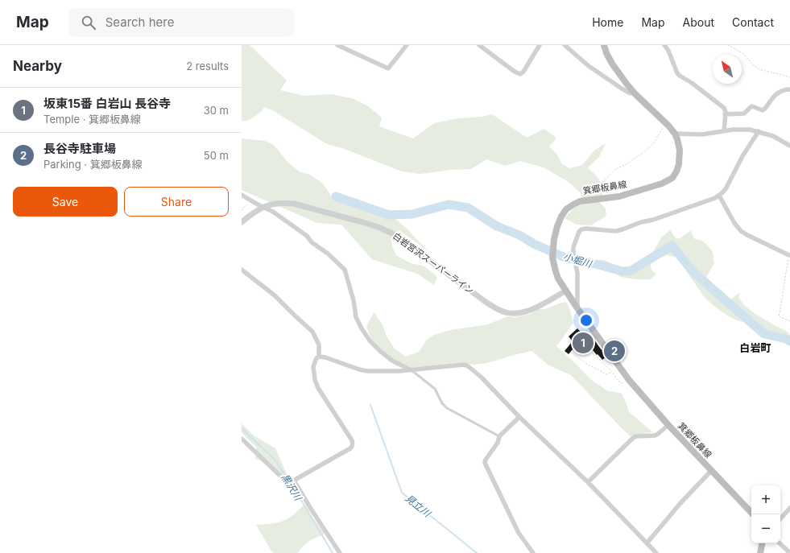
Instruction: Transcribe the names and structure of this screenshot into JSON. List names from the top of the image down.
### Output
{
  "streets": {
    "main road": ["箕郷板鼻線"],
    "street": ["白岩宮沢スーパーライン"]
  },
  "crossings": [
    ["箕郷板鼻線", "白岩宮沢スーパーライン"]
  ],
  "districts": ["白岩町"],
  "water": ["小堀川", "黒沢川", "見立川"],
  "north": "top left",
  "page": {
    "header": "Map",
    "search": "Search here",
    "nav": [
      "Home",
      "Map",
      "About",
      "Contact"
    ],
    "heading": ["Nearby", "2 results"],
    "list": [
      {
        "mark": "1",
        "name": "坂東15番 白岩山 長谷寺",
        "note": "Temple · 箕郷板鼻線",
        "value": "30 m"
      },
      {
        "mark": "2",
        "name": "長谷寺駐車場",
        "note": "Parking · 箕郷板鼻線",
        "value": "50 m"
      }
    ],
    "buttons": ["Save", "Share"],
    "pins": ["1", "2"],
    "map_buttons": ["+", "−"]
  }
}
